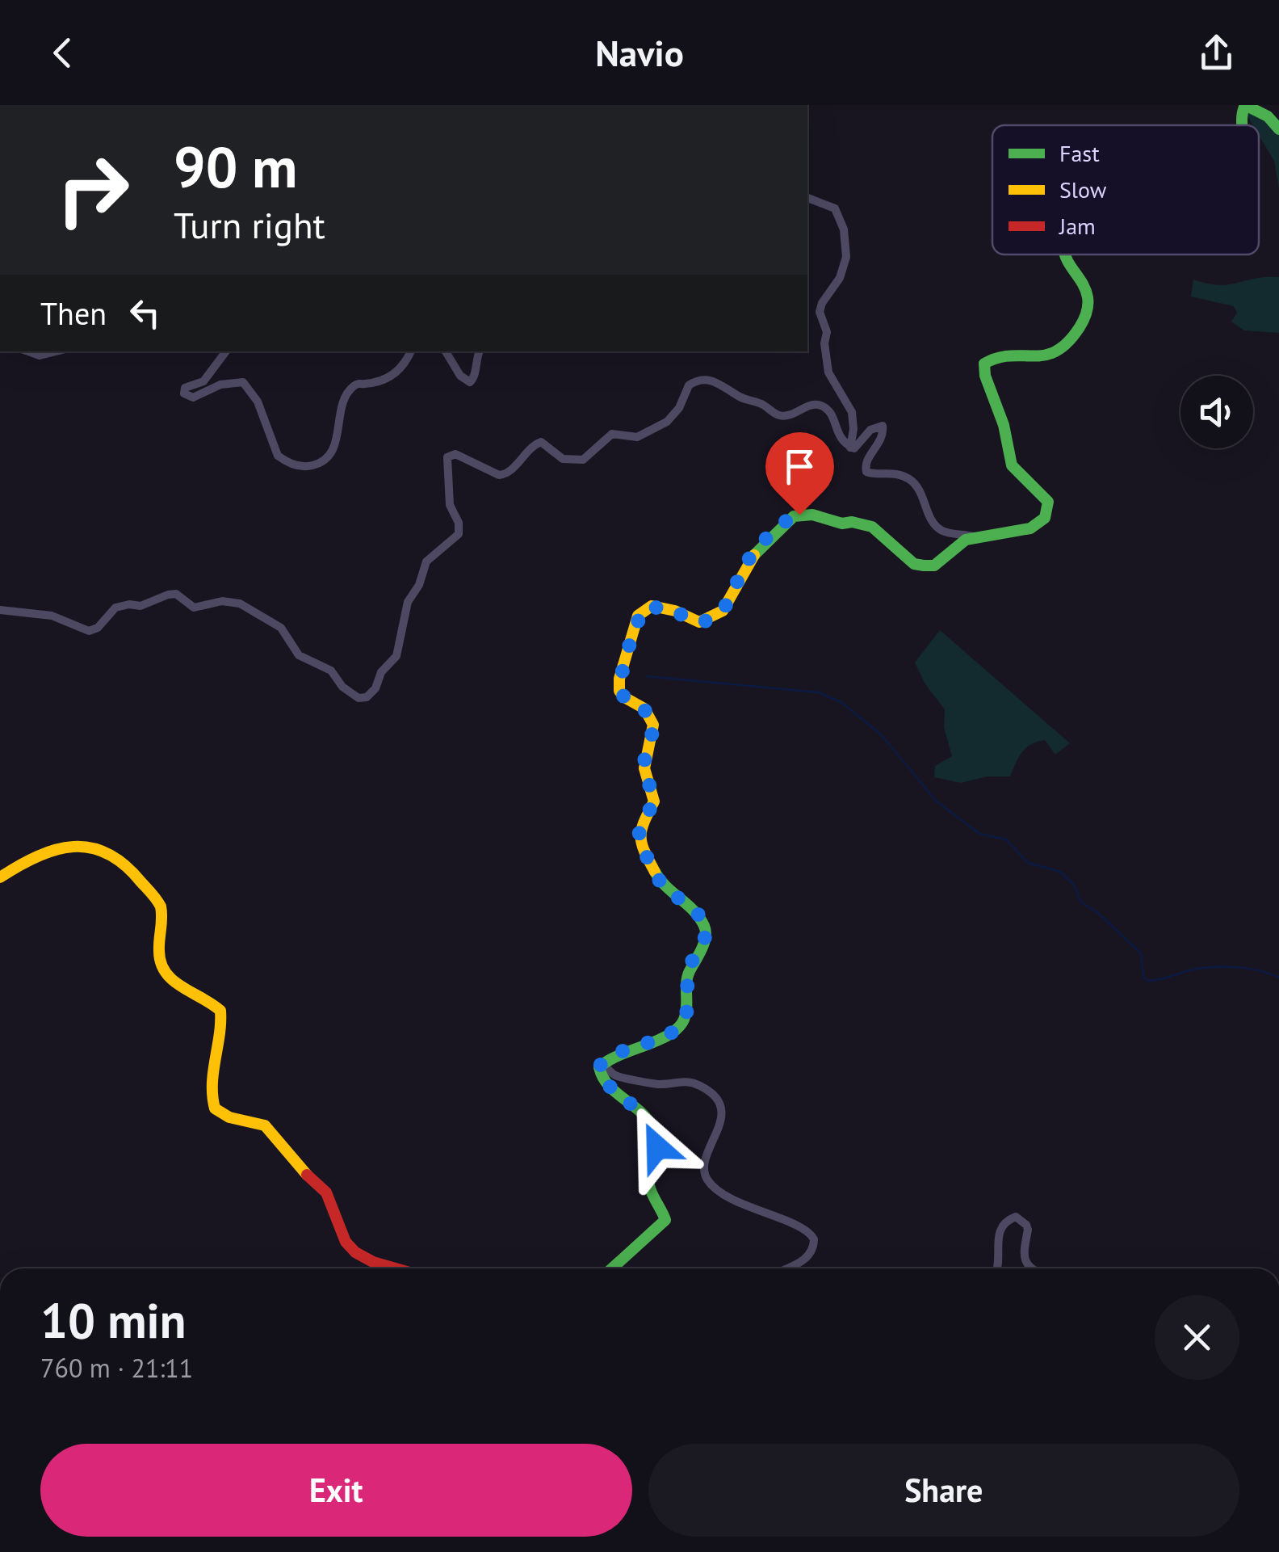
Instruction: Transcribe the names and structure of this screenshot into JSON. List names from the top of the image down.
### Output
{
  "legend": ["Fast", "Slow", "Jam"],
  "page": {
    "header": "Navio",
    "turn": ["90 m", "Turn right"],
    "then": "Then",
    "heading": ["10 min", "760 m · 21:11"],
    "buttons": ["Exit", "Share"]
  }
}
